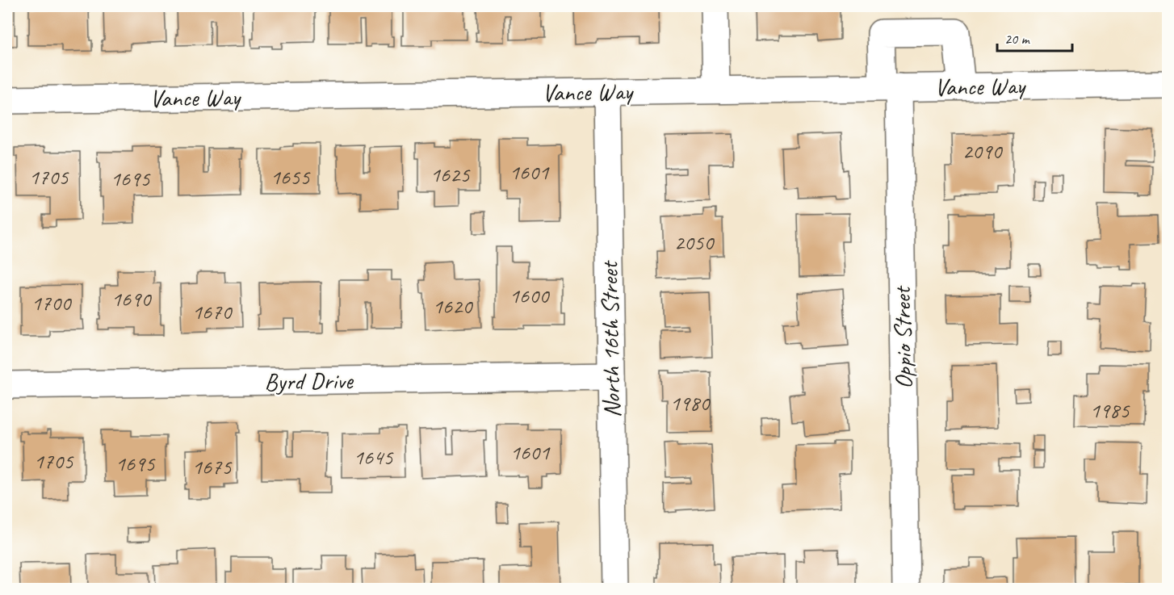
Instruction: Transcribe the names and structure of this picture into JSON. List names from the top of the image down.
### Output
{
  "streets": {
    "street": [
      "Vance Way",
      "Oppio Street",
      "North 16th Street",
      "Byrd Drive"
    ]
  },
  "crossings": [
    ["Vance Way", "Oppio Street"],
    ["Vance Way", "North 16th Street"],
    ["North 16th Street", "Byrd Drive"]
  ],
  "house_numbers": [
    "2090",
    "1601",
    "1625",
    "1705",
    "1655",
    "1695",
    "2050",
    "1600",
    "1690",
    "1700",
    "1620",
    "1670",
    "1980",
    "1985",
    "1601",
    "1645",
    "1705",
    "1695",
    "1675"
  ],
  "scale_bar": "20 m"
}
